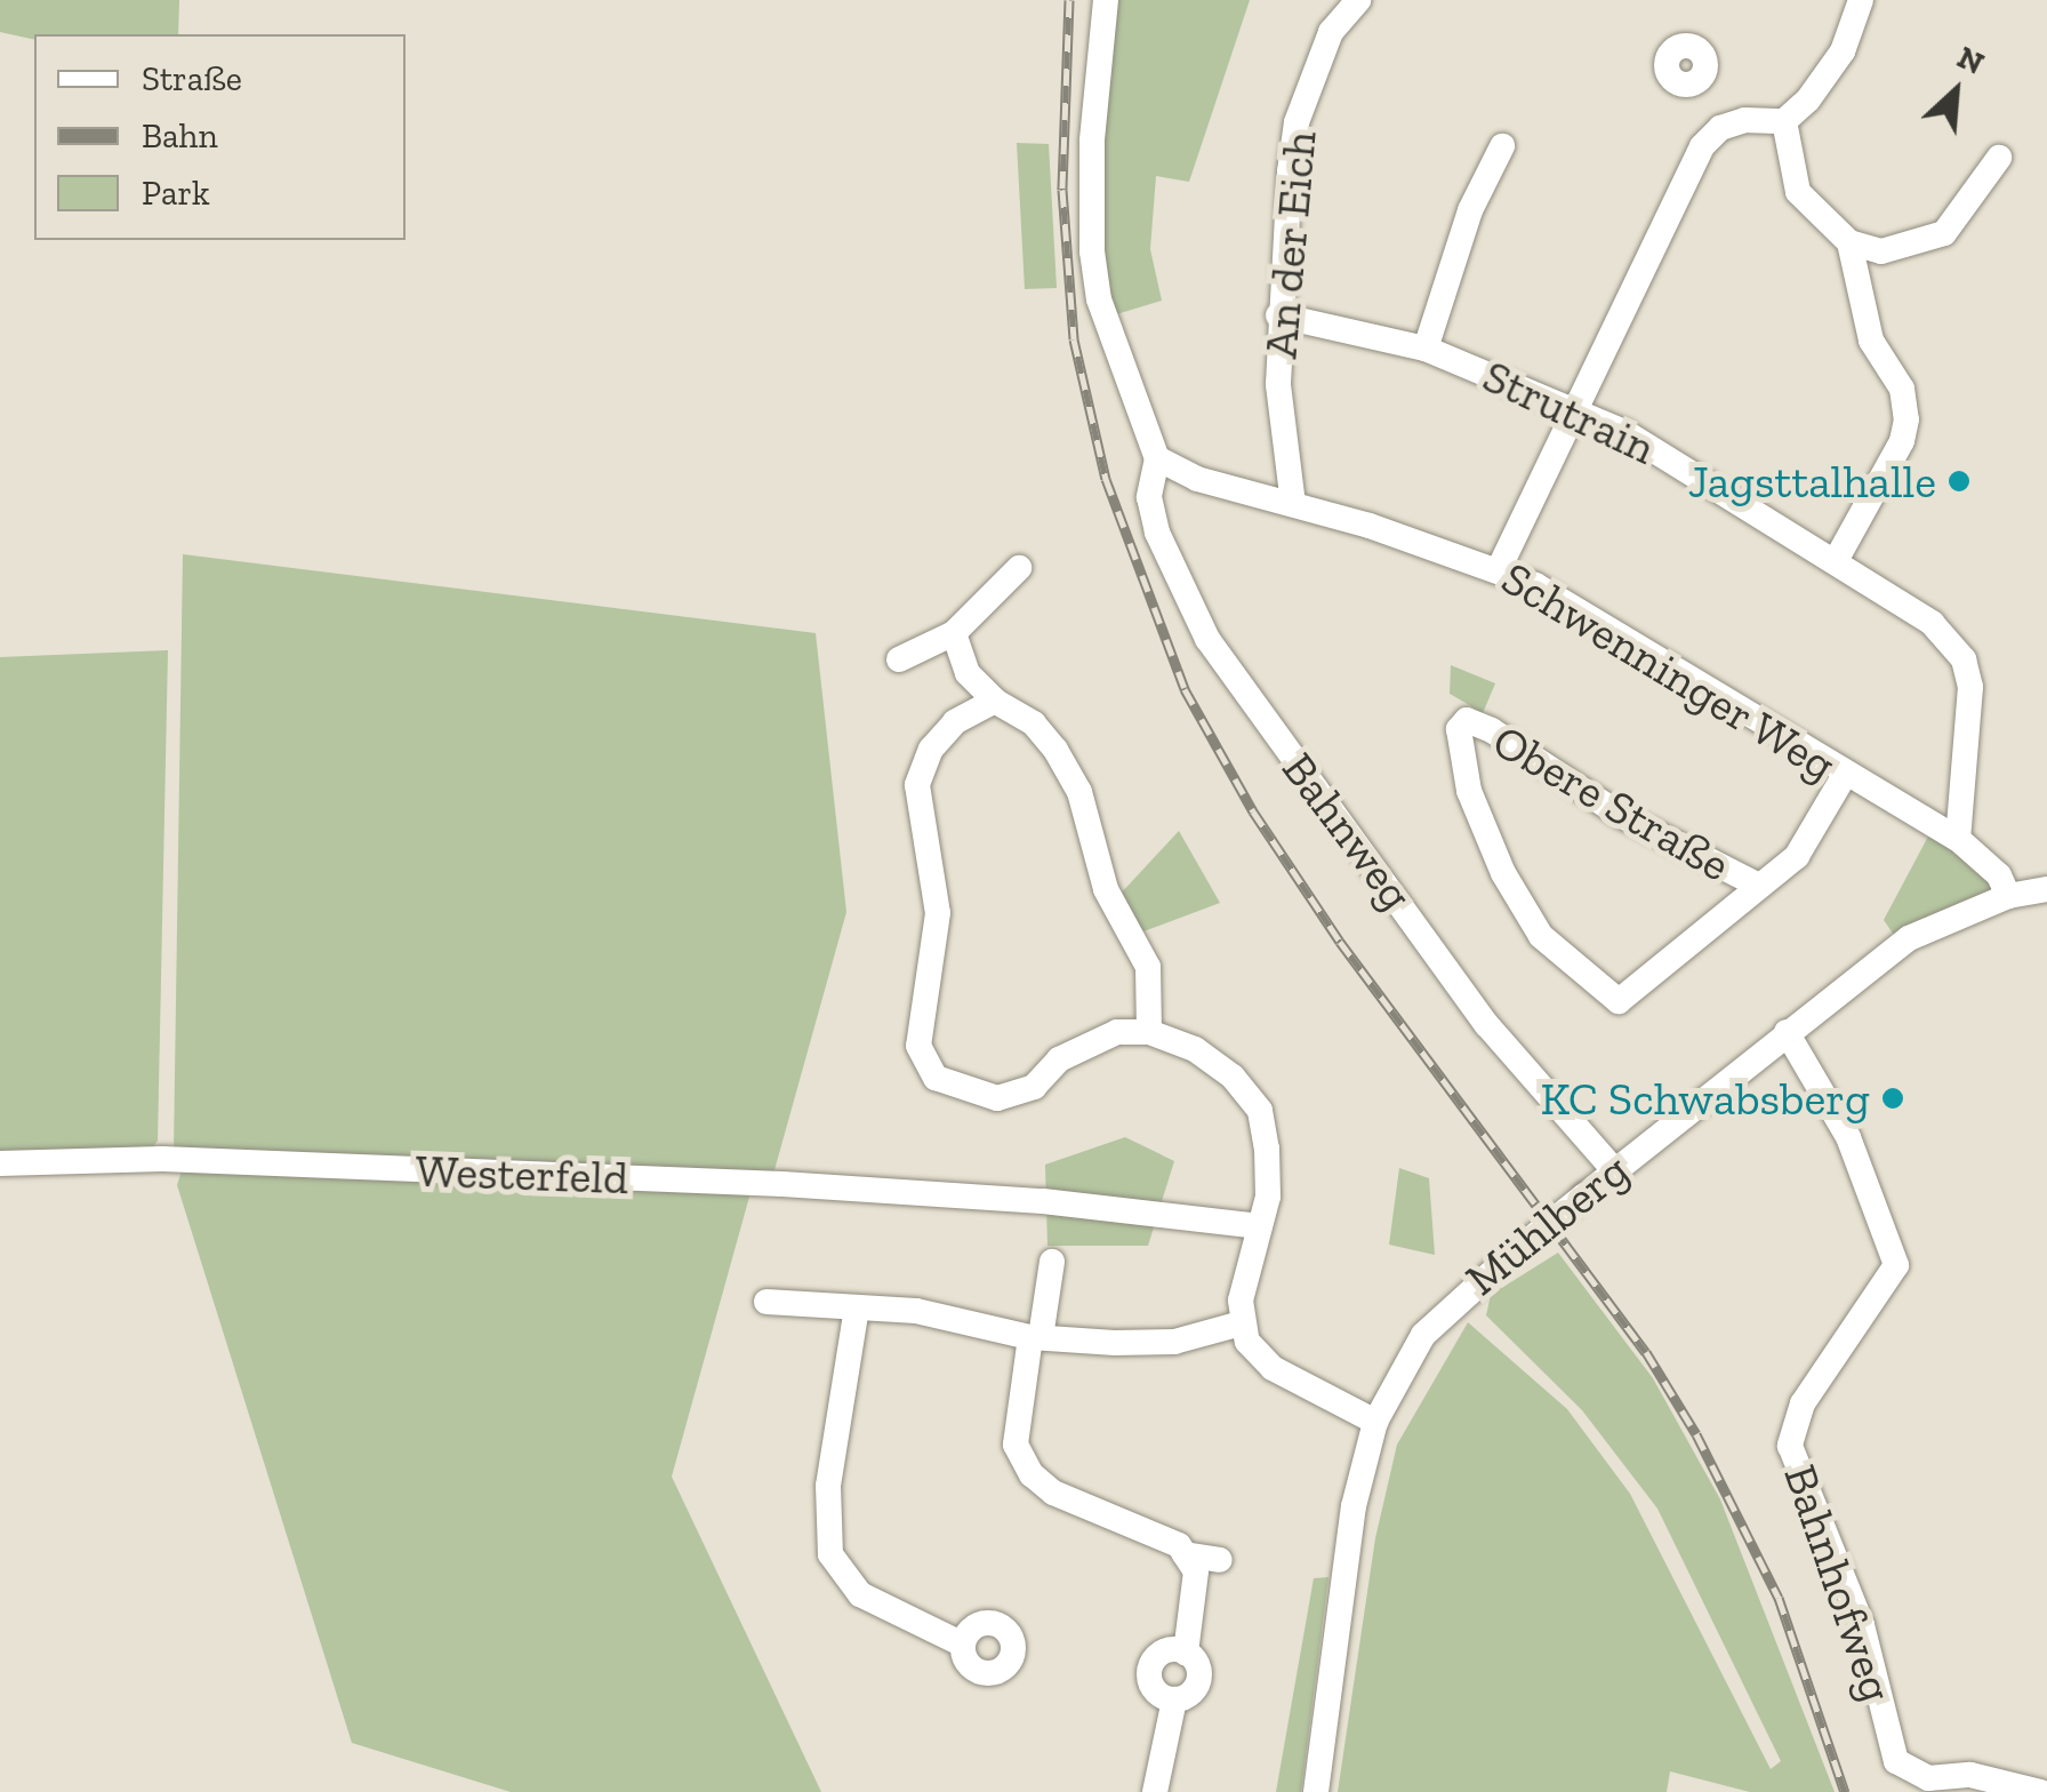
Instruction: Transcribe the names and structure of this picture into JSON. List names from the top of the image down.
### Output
{
  "streets": {
    "street": [
      "An der Eich",
      "Strutrain",
      "Schwenninger Weg",
      "Obere Straße",
      "Bahnweg",
      "Westerfeld",
      "Mühlberg",
      "Bahnhofweg"
    ]
  },
  "crossings": [
    ["An der Eich", "Strutrain"],
    ["An der Eich", "Schwenninger Weg"],
    ["Strutrain", "Schwenninger Weg"],
    ["Schwenninger Weg", "Bahnweg"],
    ["Schwenninger Weg", "Mühlberg"],
    ["Bahnweg", "Mühlberg"],
    ["Mühlberg", "Bahnhofweg"]
  ],
  "places": ["Jagsttalhalle", "KC Schwabsberg"],
  "legend": ["Straße", "Bahn", "Park"],
  "north": "top right"
}
